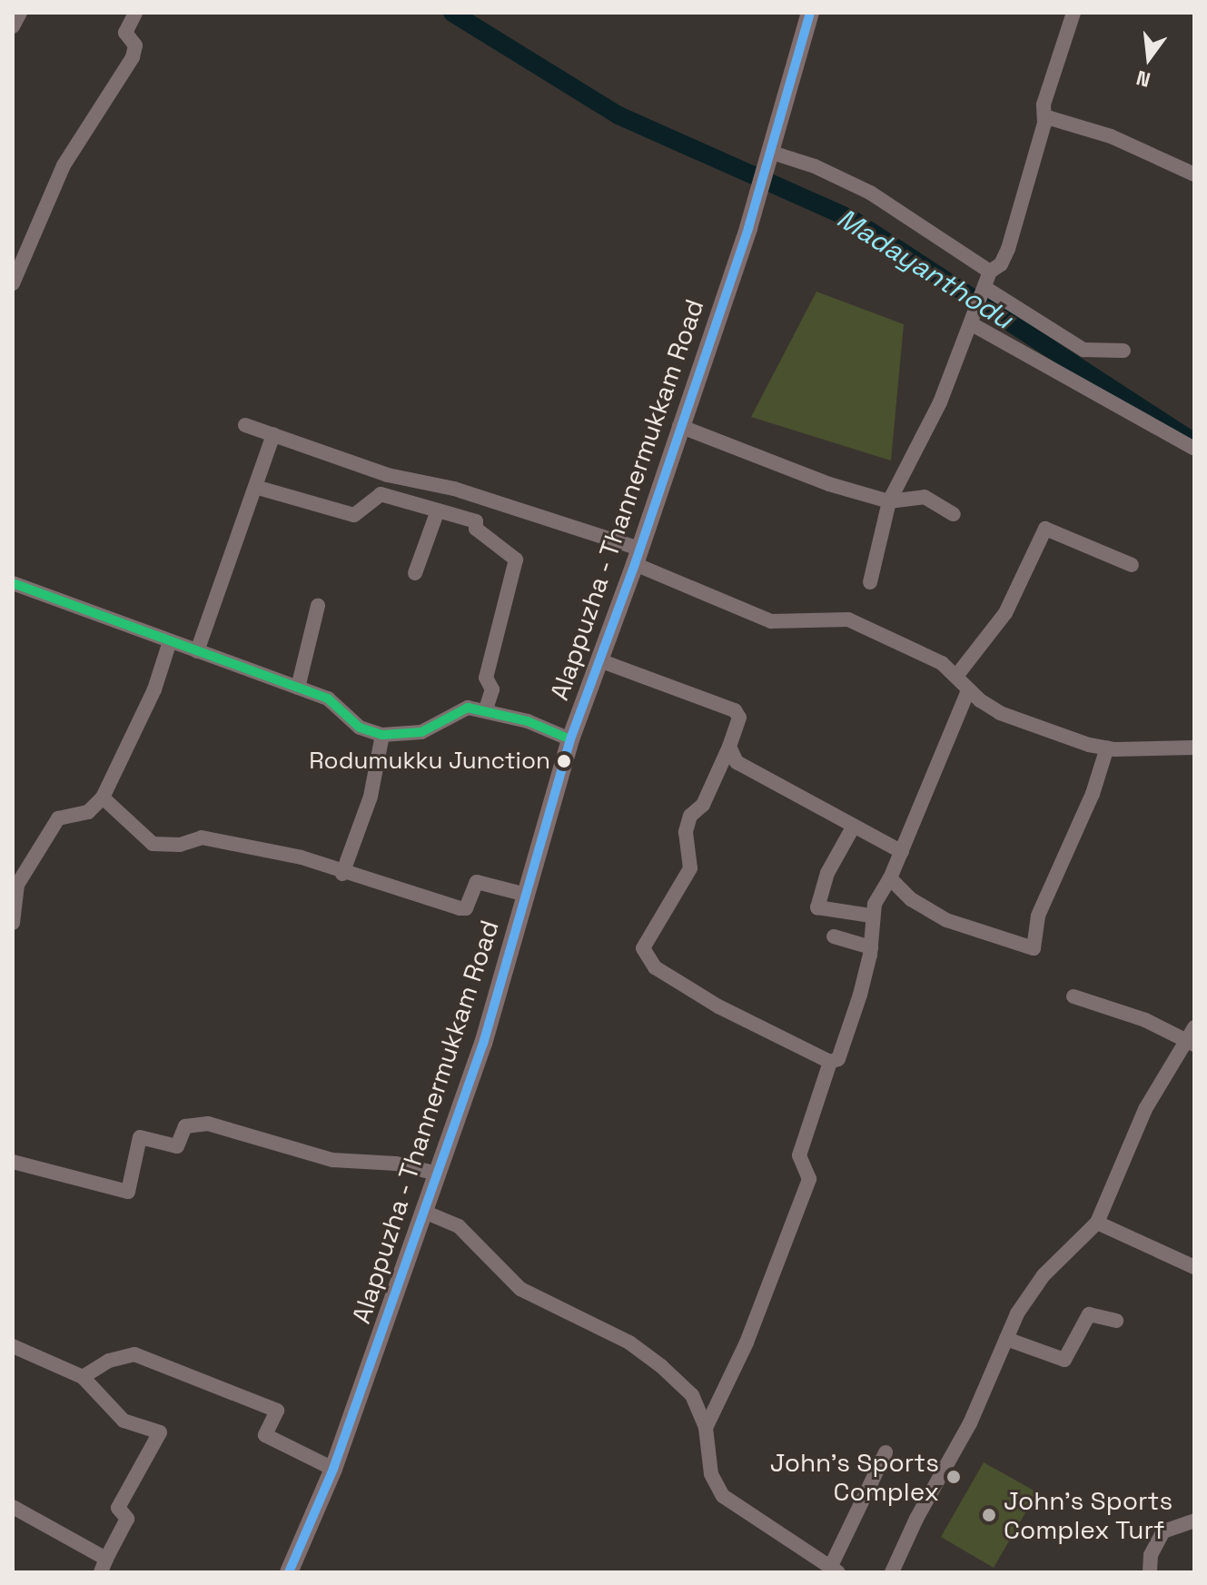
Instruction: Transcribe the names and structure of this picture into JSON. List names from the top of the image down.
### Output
{
  "streets": {
    "main road": ["Alappuzha - Thannermukkam Road"]
  },
  "water": ["Madayanthodu"],
  "places": ["Rodumukku Junction", "John's Sports Complex", "John's Sports Complex Turf"],
  "north": "bottom"
}
